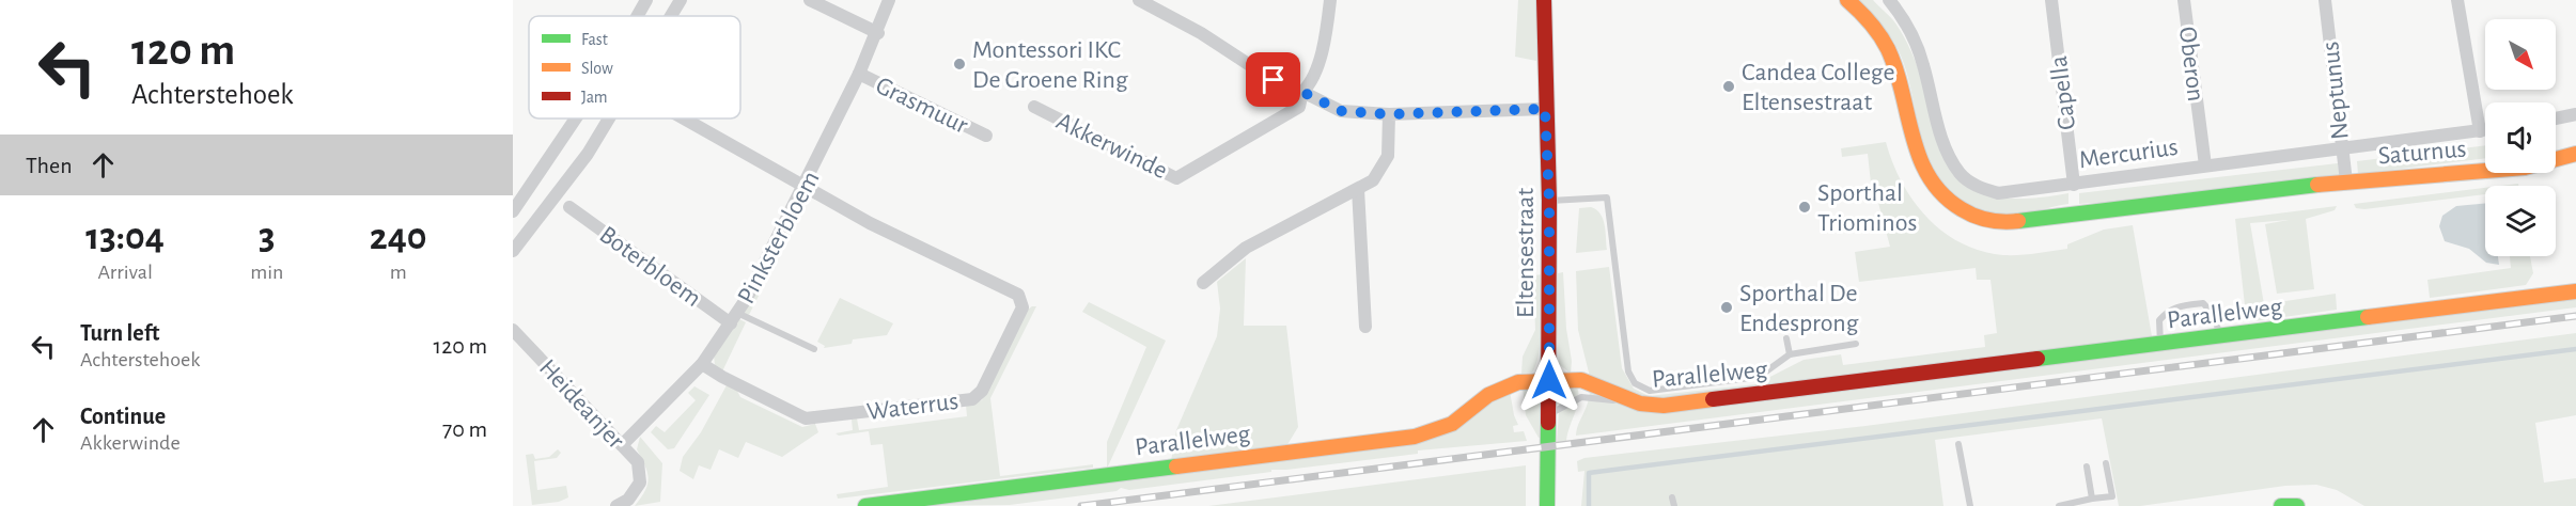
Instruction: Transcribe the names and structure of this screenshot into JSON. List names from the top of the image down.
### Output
{
  "streets": {
    "street": [
      "Oberon",
      "Neptunus",
      "Capella",
      "Grasmuur",
      "Akkerwinde",
      "Saturnus",
      "Mercurius",
      "Pinksterbloem",
      "Eltensestraat",
      "Boterbloem",
      "Parallelweg",
      "Heideanjer",
      "Waterrus"
    ]
  },
  "crossings": [
    ["Oberon", "Mercurius"],
    ["Neptunus", "Saturnus"],
    ["Neptunus", "Mercurius"],
    ["Capella", "Mercurius"],
    ["Grasmuur", "Pinksterbloem"],
    ["Pinksterbloem", "Boterbloem"],
    ["Pinksterbloem", "Heideanjer"],
    ["Pinksterbloem", "Waterrus"],
    ["Eltensestraat", "Parallelweg"]
  ],
  "places": [
    "Montessori IKC De Groene Ring",
    "Candea College Eltensestraat",
    "Sporthal Triominos",
    "Sporthal De Endesprong"
  ],
  "legend": ["Fast", "Slow", "Jam"],
  "north": "bottom right",
  "page": {
    "turn": ["120 m", "Achterstehoek"],
    "then": "Then",
    "eta": [
      "13:04",
      "Arrival",
      "3",
      "min",
      "240",
      "m"
    ],
    "list": [
      {
        "name": "Turn left",
        "note": "Achterstehoek",
        "value": "120 m"
      },
      {
        "name": "Continue",
        "note": "Akkerwinde",
        "value": "70 m"
      }
    ]
  }
}
